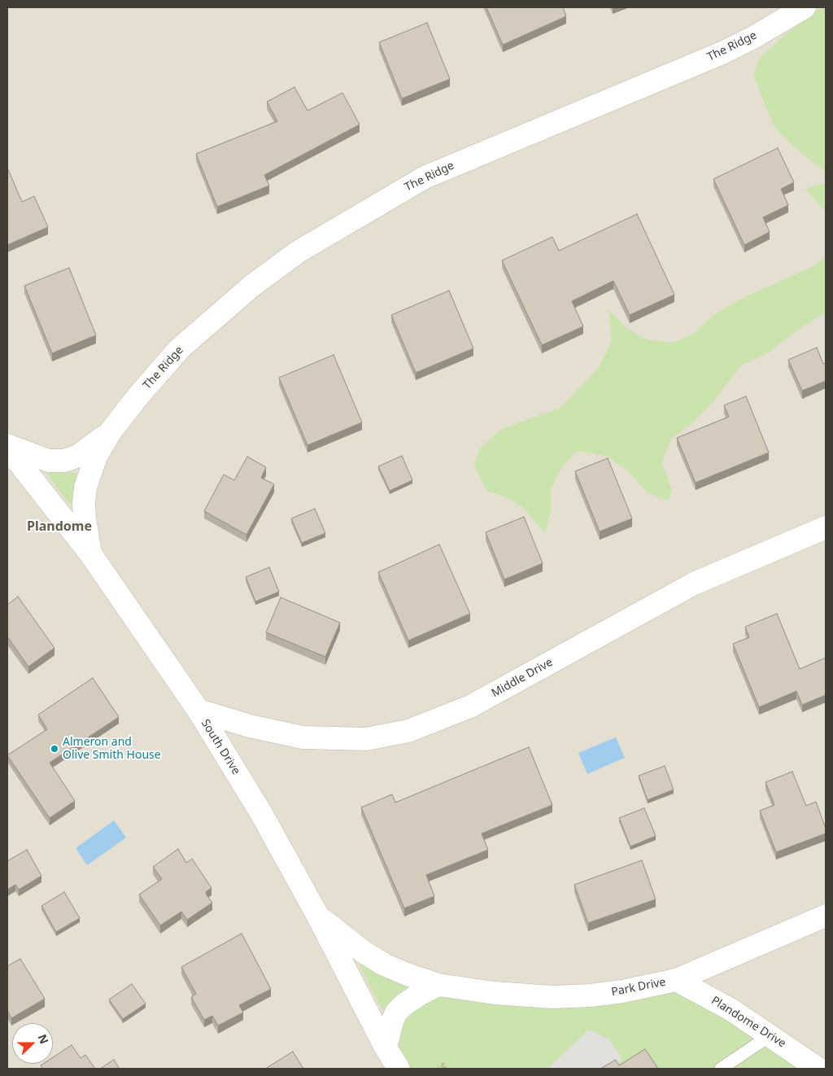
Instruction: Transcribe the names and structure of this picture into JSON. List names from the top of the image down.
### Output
{
  "streets": {
    "street": [
      "The Ridge",
      "Middle Drive",
      "South Drive",
      "Park Drive",
      "Plandome Drive"
    ]
  },
  "crossings": [
    ["The Ridge", "South Drive"],
    ["Middle Drive", "South Drive"],
    ["South Drive", "Park Drive"],
    ["Park Drive", "Plandome Drive"]
  ],
  "districts": ["Plandome"],
  "places": ["Almeron and Olive Smith House"],
  "north": "right"
}
